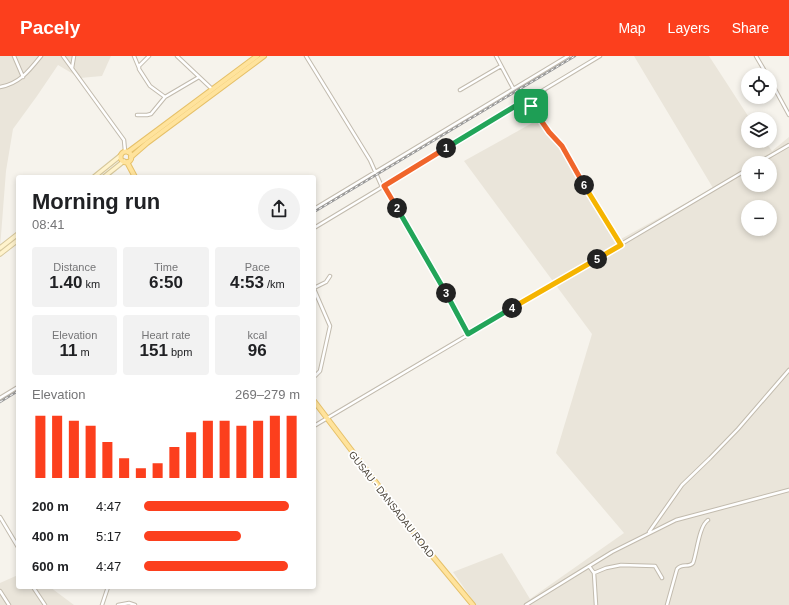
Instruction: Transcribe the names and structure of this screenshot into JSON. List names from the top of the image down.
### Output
{
  "streets": {
    "main road": ["GUSAU - DANSADAU ROAD"]
  },
  "page": {
    "header": "Pacely",
    "nav": ["Map", "Layers", "Share"],
    "map_buttons": ["+", "−"],
    "pins": [
      "1",
      "6",
      "2",
      "5",
      "3",
      "4"
    ],
    "heading": ["Morning run", "08:41"],
    "stats": [
      ["Distance", "1.40 km"],
      ["Time", "6:50"],
      ["Pace", "4:53 /km"],
      ["Elevation", "11 m"],
      ["Heart rate", "151 bpm"],
      ["kcal", "96"]
    ],
    "chart": ["Elevation", "269–279 m"],
    "list": [
      {
        "name": "200 m",
        "note": "4:47"
      },
      {
        "name": "400 m",
        "note": "5:17"
      },
      {
        "name": "600 m",
        "note": "4:47"
      }
    ]
  }
}
